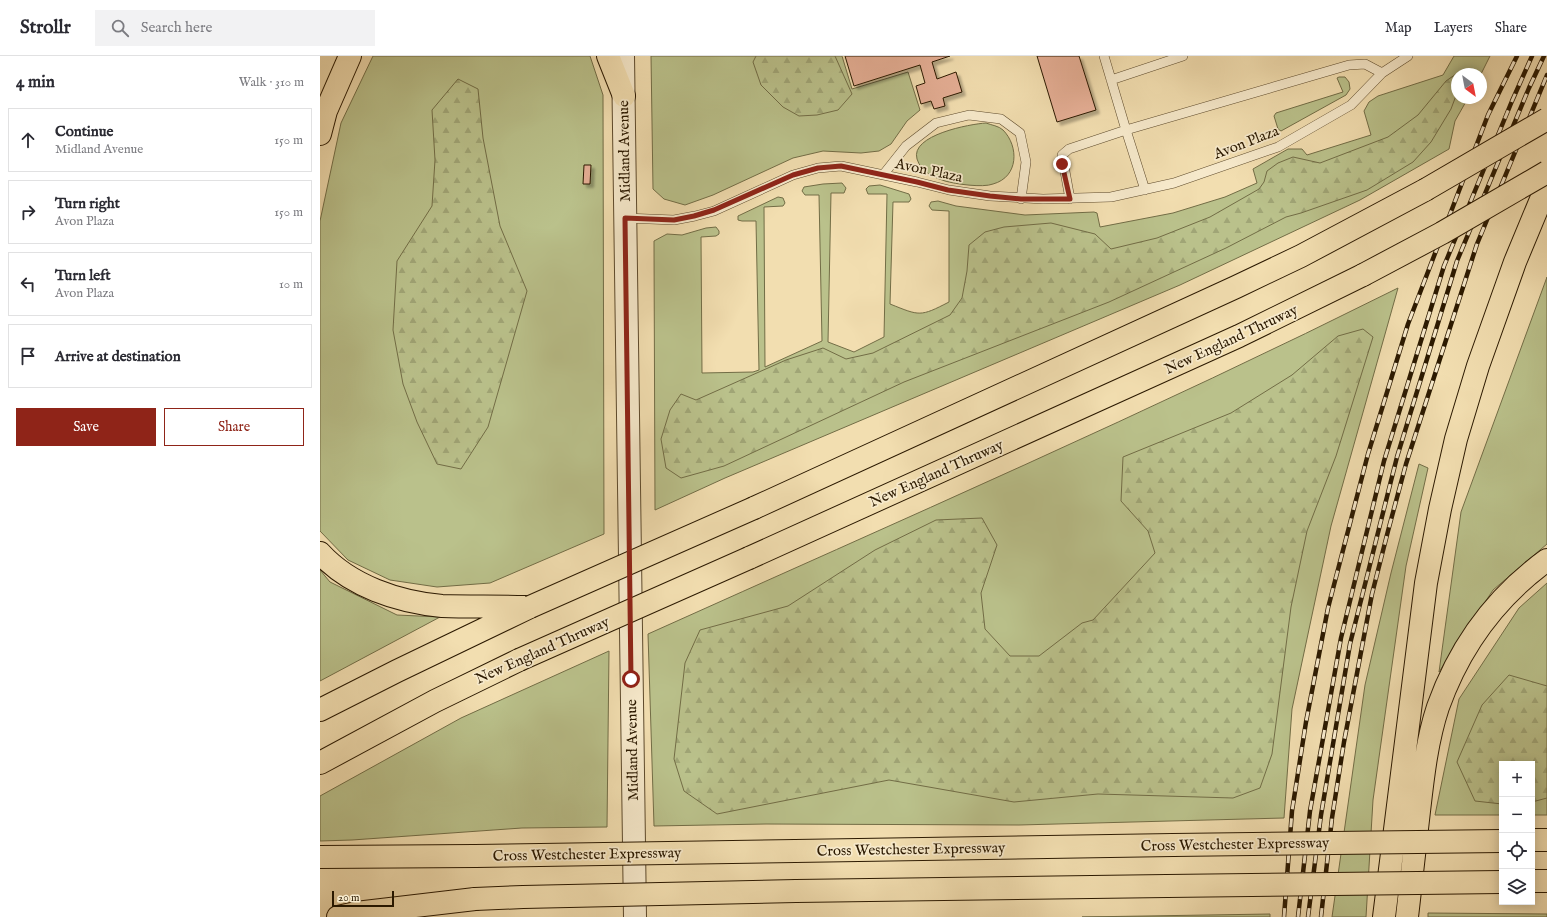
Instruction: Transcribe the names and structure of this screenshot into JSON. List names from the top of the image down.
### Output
{
  "streets": {
    "highway": ["New England Thruway", "Cross Westchester Expressway"],
    "street": ["Midland Avenue"],
    "lane": ["Avon Plaza"]
  },
  "crossings": [
    ["Avon Plaza", "Midland Avenue"]
  ],
  "scale_bar": "20 m",
  "north": "bottom right",
  "page": {
    "header": "Strollr",
    "search": "Search here",
    "nav": ["Map", "Layers", "Share"],
    "heading": ["4 min", "Walk · 310 m"],
    "list": [
      ["Continue", "Midland Avenue", "150 m"],
      ["Turn right", "Avon Plaza", "150 m"],
      ["Turn left", "Avon Plaza", "10 m"],
      "Arrive at destination"
    ],
    "buttons": ["Save", "Share"],
    "map_buttons": ["+", "−"],
    "scale": "20 m"
  }
}
